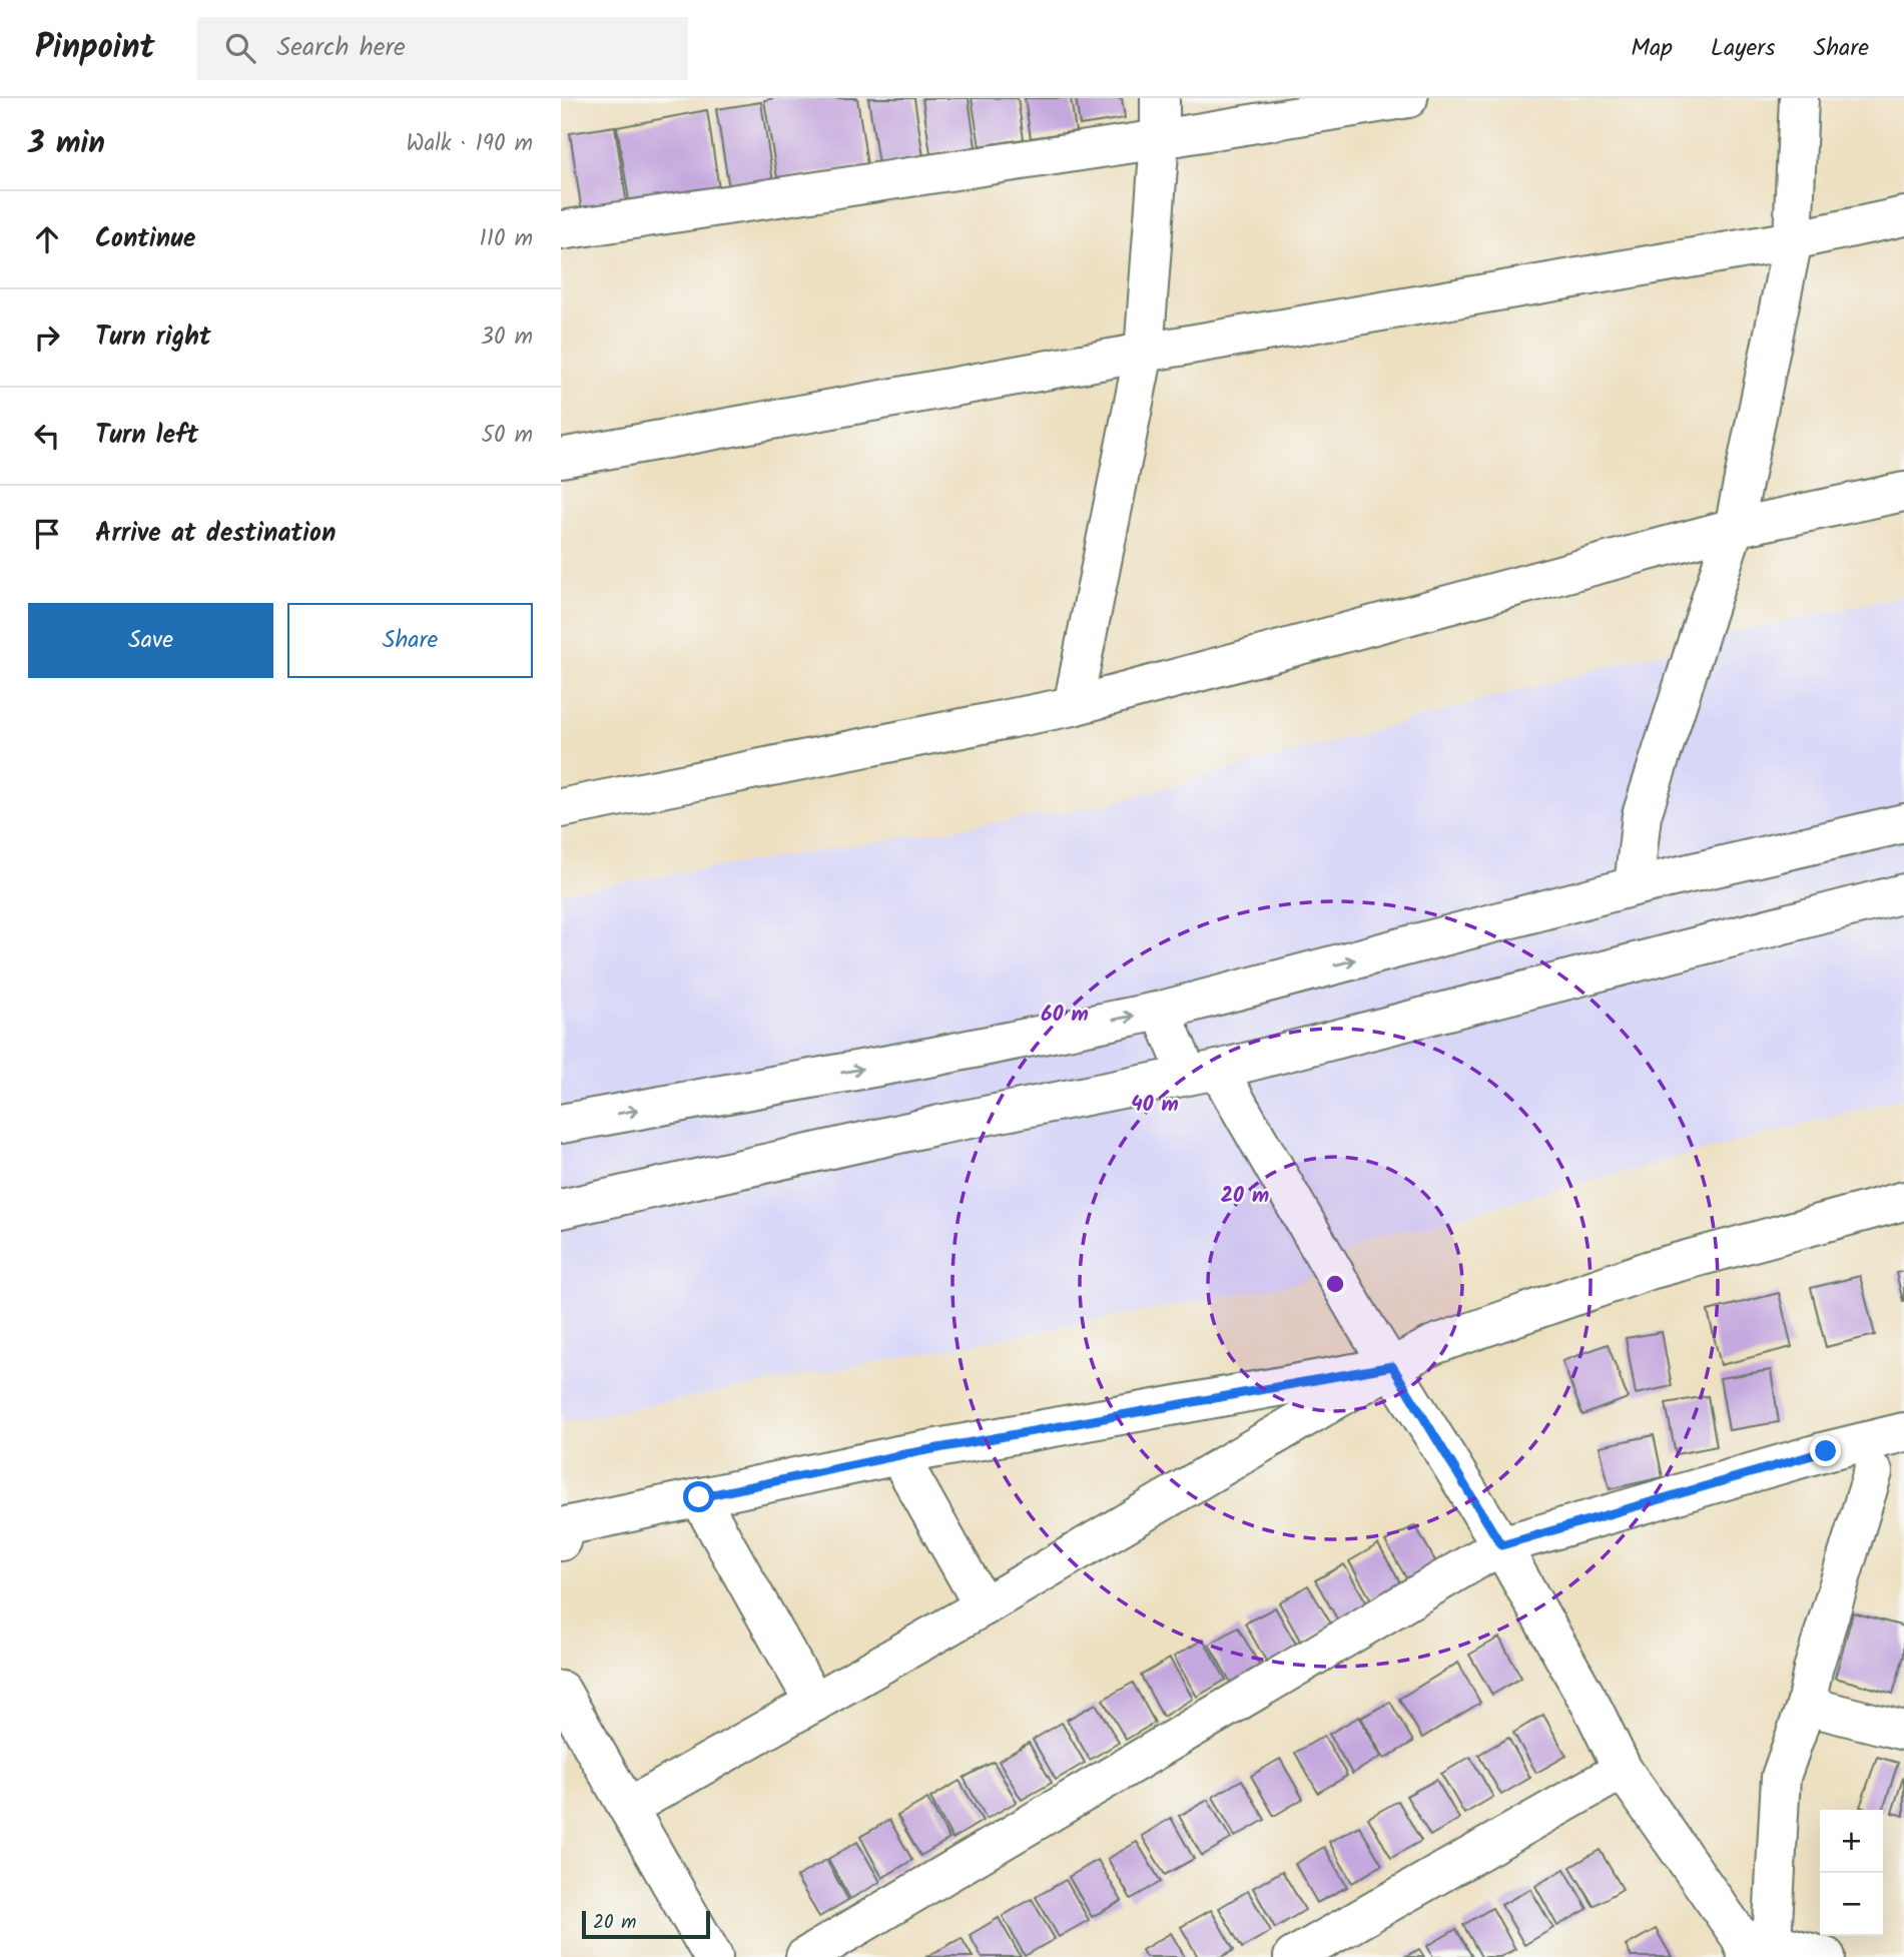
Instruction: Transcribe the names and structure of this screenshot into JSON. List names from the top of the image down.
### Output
{
  "scale_bar": "20 m",
  "page": {
    "header": "Pinpoint",
    "search": "Search here",
    "nav": ["Map", "Layers", "Share"],
    "heading": ["3 min", "Walk · 190 m"],
    "list": [
      ["Continue", "110 m"],
      ["Turn right", "30 m"],
      ["Turn left", "50 m"],
      "Arrive at destination"
    ],
    "buttons": ["Save", "Share"],
    "map_buttons": ["+", "−"],
    "scale": "20 m"
  },
  "rings": ["60 m", "40 m", "20 m"]
}
